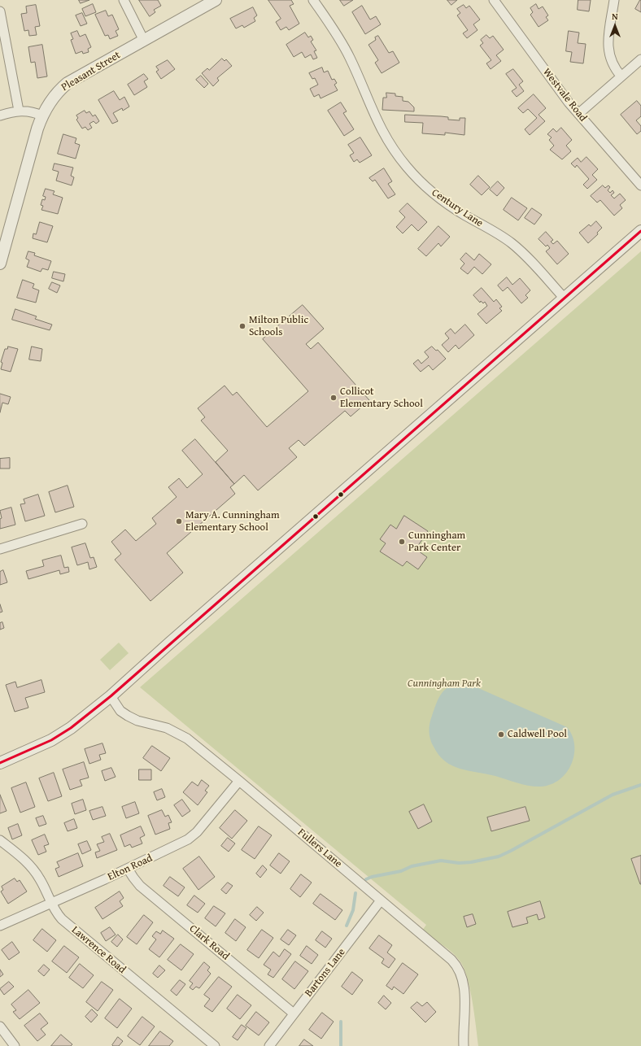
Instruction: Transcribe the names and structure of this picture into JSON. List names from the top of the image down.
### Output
{
  "streets": {
    "street": [
      "Pleasant Street",
      "Westvale Road",
      "Century Lane",
      "Fullers Lane",
      "Elton Road",
      "Clark Road",
      "Lawrence Road",
      "Bartons Lane"
    ]
  },
  "crossings": [
    ["Fullers Lane", "Elton Road"],
    ["Fullers Lane", "Bartons Lane"],
    ["Elton Road", "Clark Road"],
    ["Elton Road", "Lawrence Road"],
    ["Clark Road", "Bartons Lane"]
  ],
  "parks": ["Cunningham Park"],
  "places": [
    "Milton Public Schools",
    "Collicot Elementary School",
    "Mary A. Cunningham Elementary School",
    "Cunningham Park Center",
    "Caldwell Pool"
  ],
  "north": "top"
}
